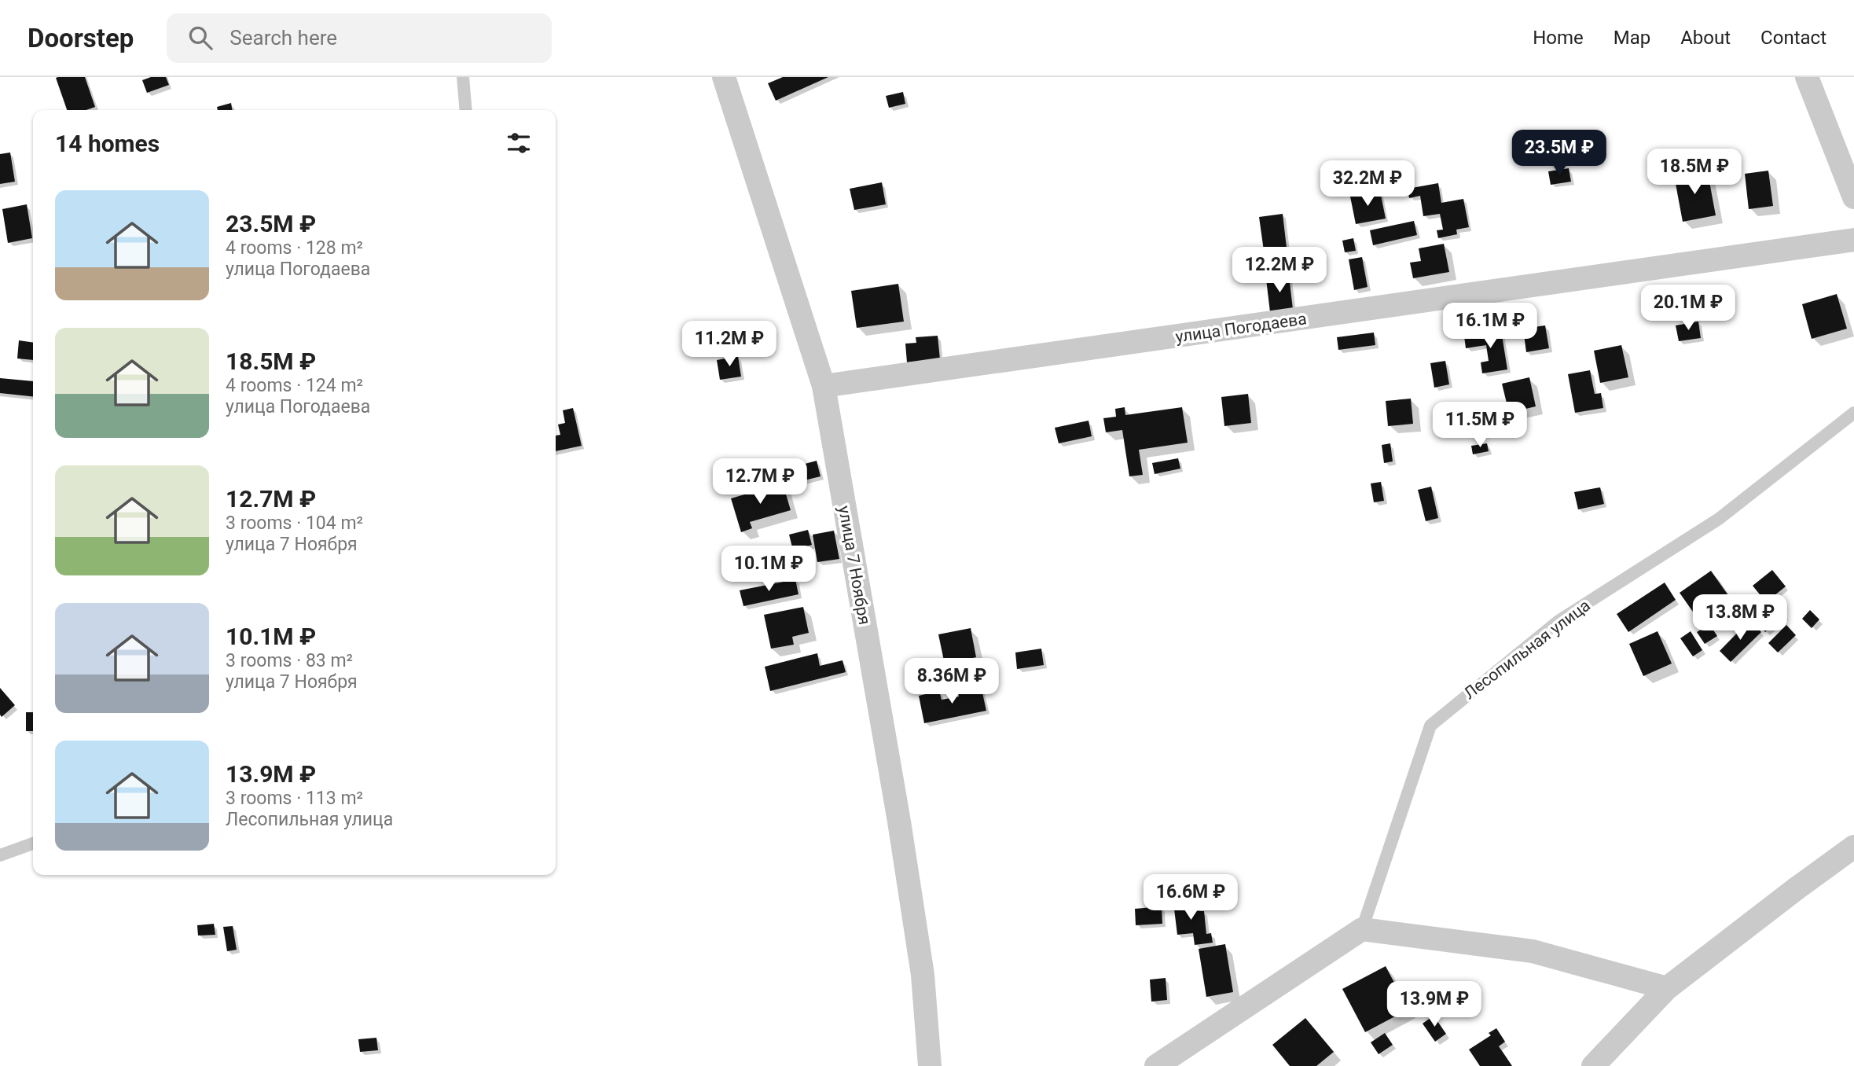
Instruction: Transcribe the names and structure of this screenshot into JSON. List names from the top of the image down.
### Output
{
  "streets": {
    "street": ["улица Погодаева", "улица 7 Ноября"],
    "lane": ["Лесопильная улица"]
  },
  "crossings": [
    ["улица Погодаева", "улица 7 Ноября"]
  ],
  "page": {
    "header": "Doorstep",
    "search": "Search here",
    "nav": [
      "Home",
      "Map",
      "About",
      "Contact"
    ],
    "heading": "14 homes",
    "price": [
      "23.5M ₽",
      "18.5M ₽",
      "32.2M ₽",
      "12.2M ₽",
      "20.1M ₽",
      "16.1M ₽",
      "11.2M ₽",
      "11.5M ₽",
      "12.7M ₽",
      "10.1M ₽",
      "13.8M ₽",
      "8.36M ₽",
      "16.6M ₽",
      "13.9M ₽"
    ],
    "list": [
      {
        "name": "23.5M ₽",
        "note": "4 rooms · 128 m² · улица Погодаева"
      },
      {
        "name": "18.5M ₽",
        "note": "4 rooms · 124 m² · улица Погодаева"
      },
      {
        "name": "12.7M ₽",
        "note": "3 rooms · 104 m² · улица 7 Ноября"
      },
      {
        "name": "10.1M ₽",
        "note": "3 rooms · 83 m² · улица 7 Ноября"
      },
      {
        "name": "13.9M ₽",
        "note": "3 rooms · 113 m² · Лесопильная улица"
      }
    ]
  }
}
